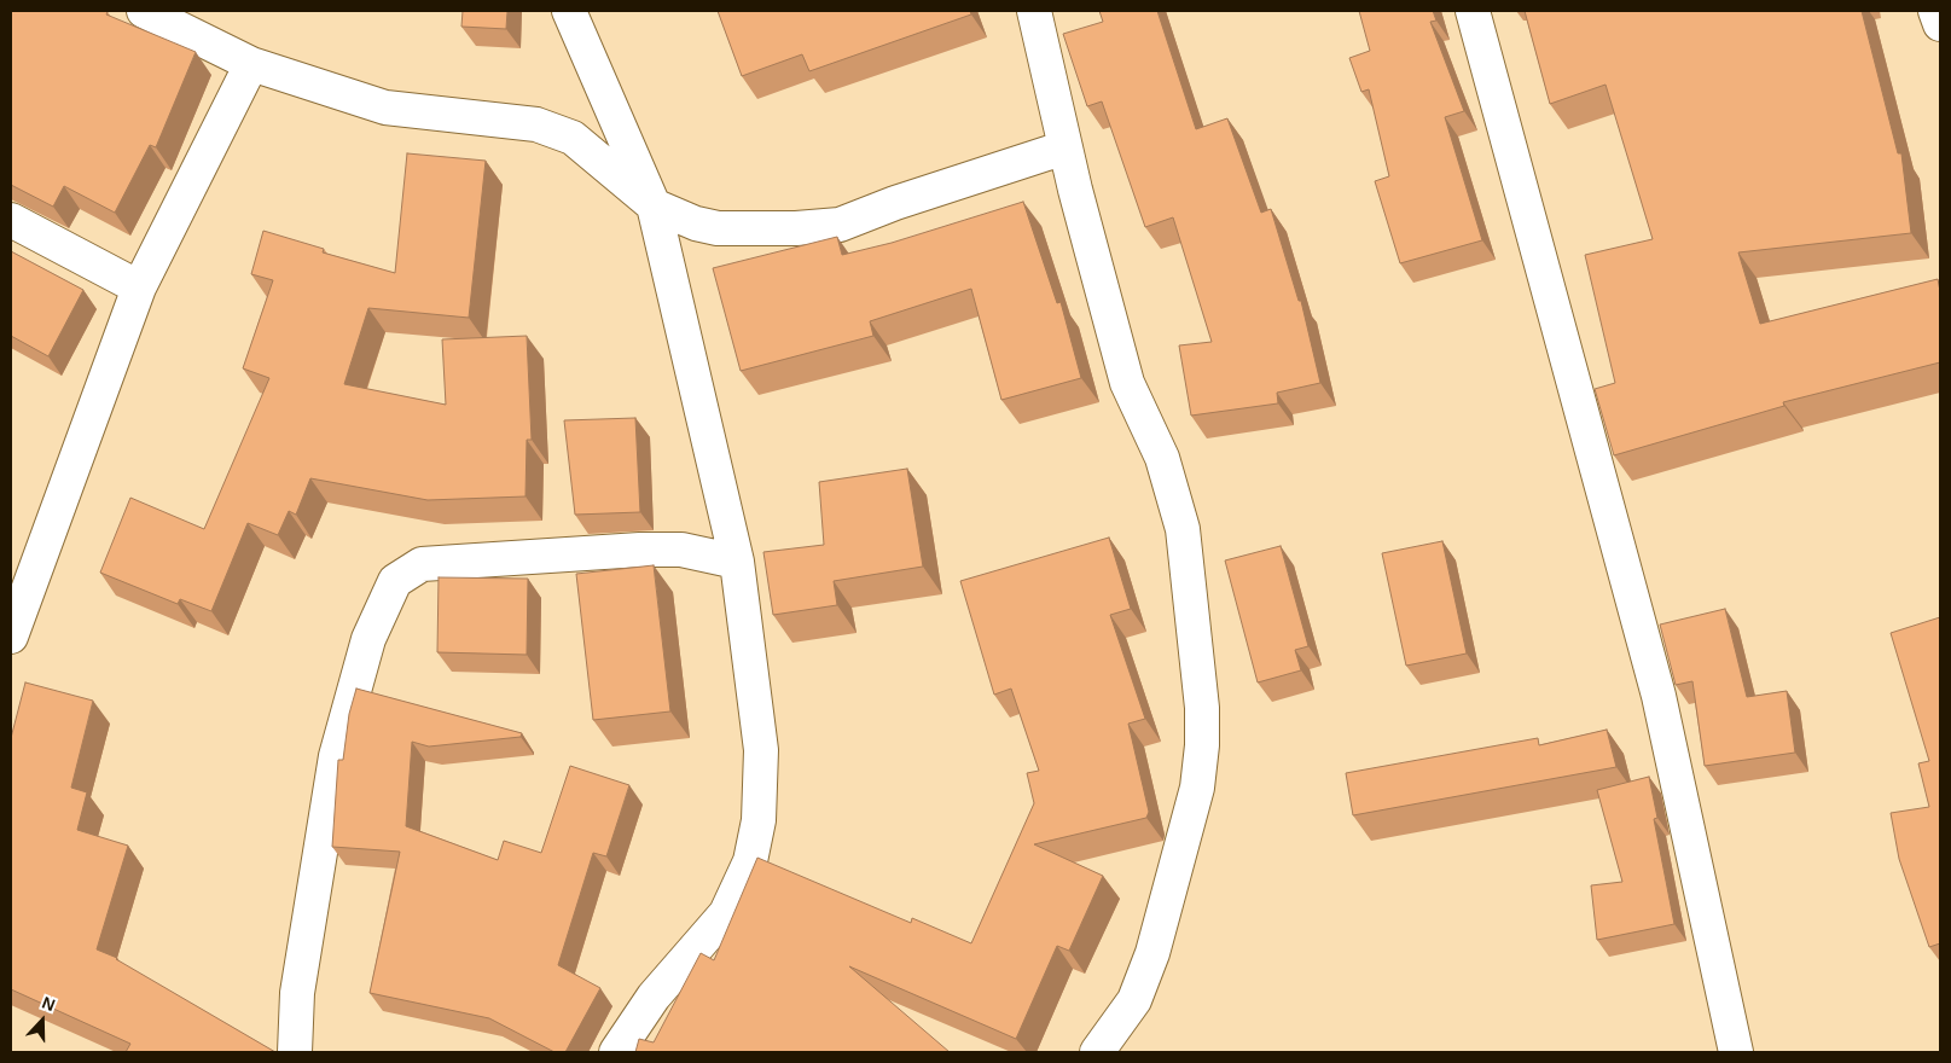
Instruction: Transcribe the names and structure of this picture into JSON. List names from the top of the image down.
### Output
{
  "north": "top"
}
